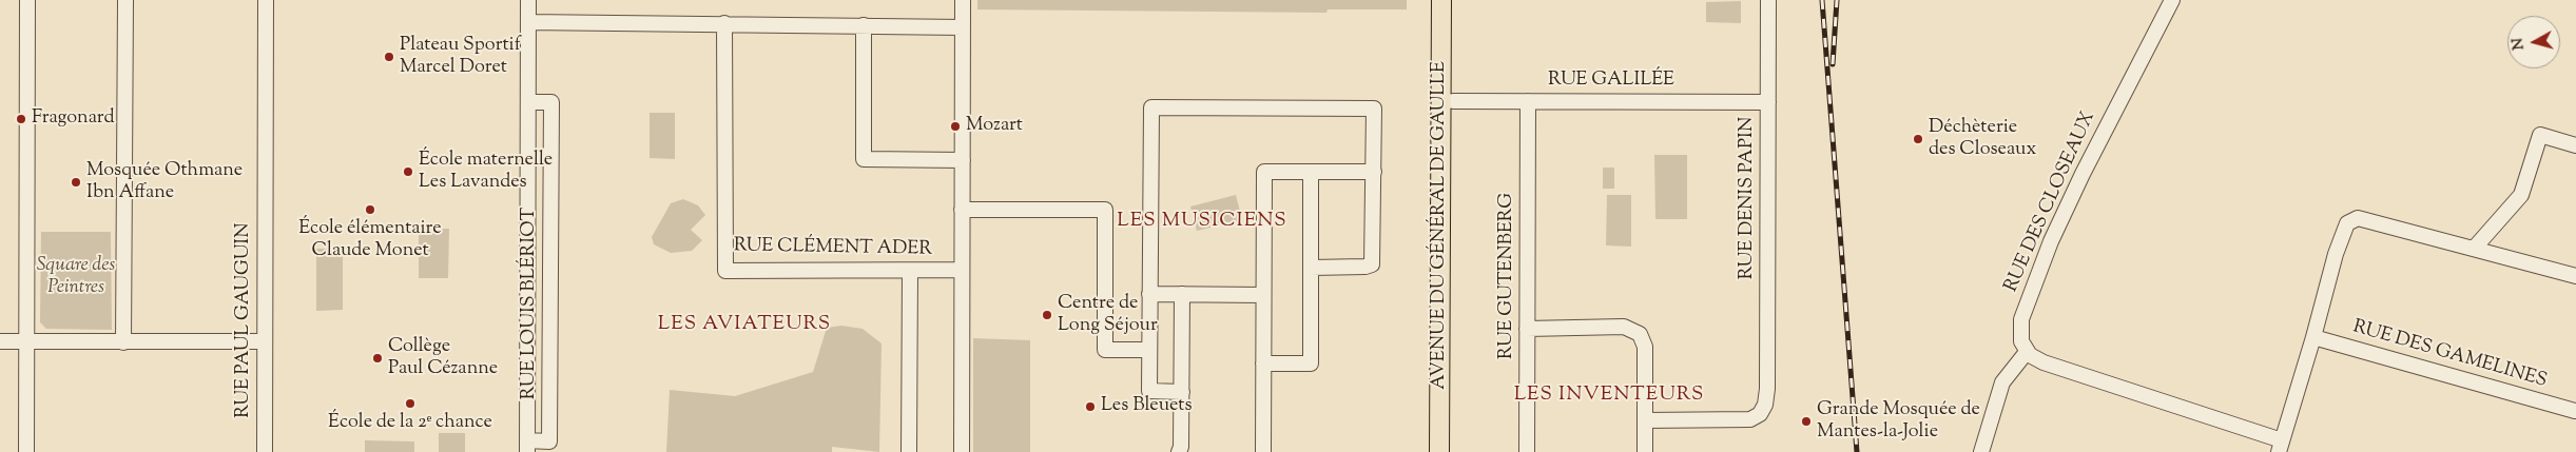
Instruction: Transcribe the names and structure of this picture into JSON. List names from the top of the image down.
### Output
{
  "streets": {
    "main road": ["AVENUE DU GÉNÉRAL DE GAULLE"],
    "street": [
      "RUE GALILÉE",
      "RUE DENIS PAPIN",
      "RUE DES CLOSEAUX",
      "RUE CLÉMENT ADER",
      "RUE GUTENBERG",
      "RUE LOUIS BLÉRIOT",
      "RUE PAUL GAUGUIN",
      "RUE DES GAMELINES"
    ]
  },
  "crossings": [
    ["RUE GALILÉE", "RUE DENIS PAPIN"],
    ["RUE GALILÉE", "AVENUE DU GÉNÉRAL DE GAULLE"],
    ["RUE GALILÉE", "RUE GUTENBERG"]
  ],
  "districts": ["LES MUSICIENS", "LES AVIATEURS", "LES INVENTEURS"],
  "parks": ["Square des Peintres"],
  "places": [
    "Plateau Sportif Marcel Doret",
    "Fragonard",
    "Mozart",
    "Déchèterie des Closeaux",
    "École maternelle Les Lavandes",
    "Mosquée Othmane Ibn Affane",
    "École élémentaire Claude Monet",
    "Centre de Long Séjour",
    "Collège Paul Cézanne",
    "École de la 2ᵉ chance",
    "Les Bleuets",
    "Grande Mosquée de Mantes-la-Jolie"
  ],
  "north": "left"
}
